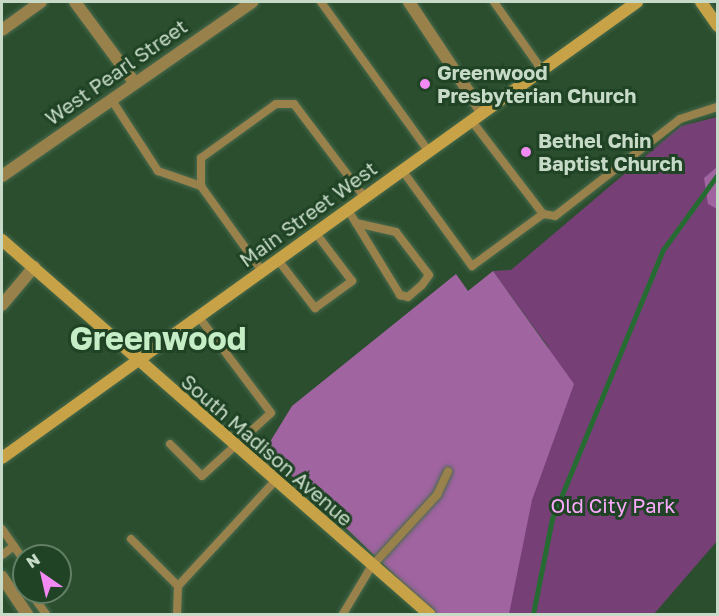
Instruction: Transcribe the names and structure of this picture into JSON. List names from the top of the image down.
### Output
{
  "streets": {
    "main road": ["Main Street West", "South Madison Avenue"],
    "street": ["West Pearl Street"]
  },
  "crossings": [
    ["Main Street West", "South Madison Avenue"]
  ],
  "districts": ["Greenwood"],
  "parks": ["Old City Park"],
  "places": ["Greenwood Presbyterian Church", "Bethel Chin Baptist Church"],
  "north": "top left"
}
